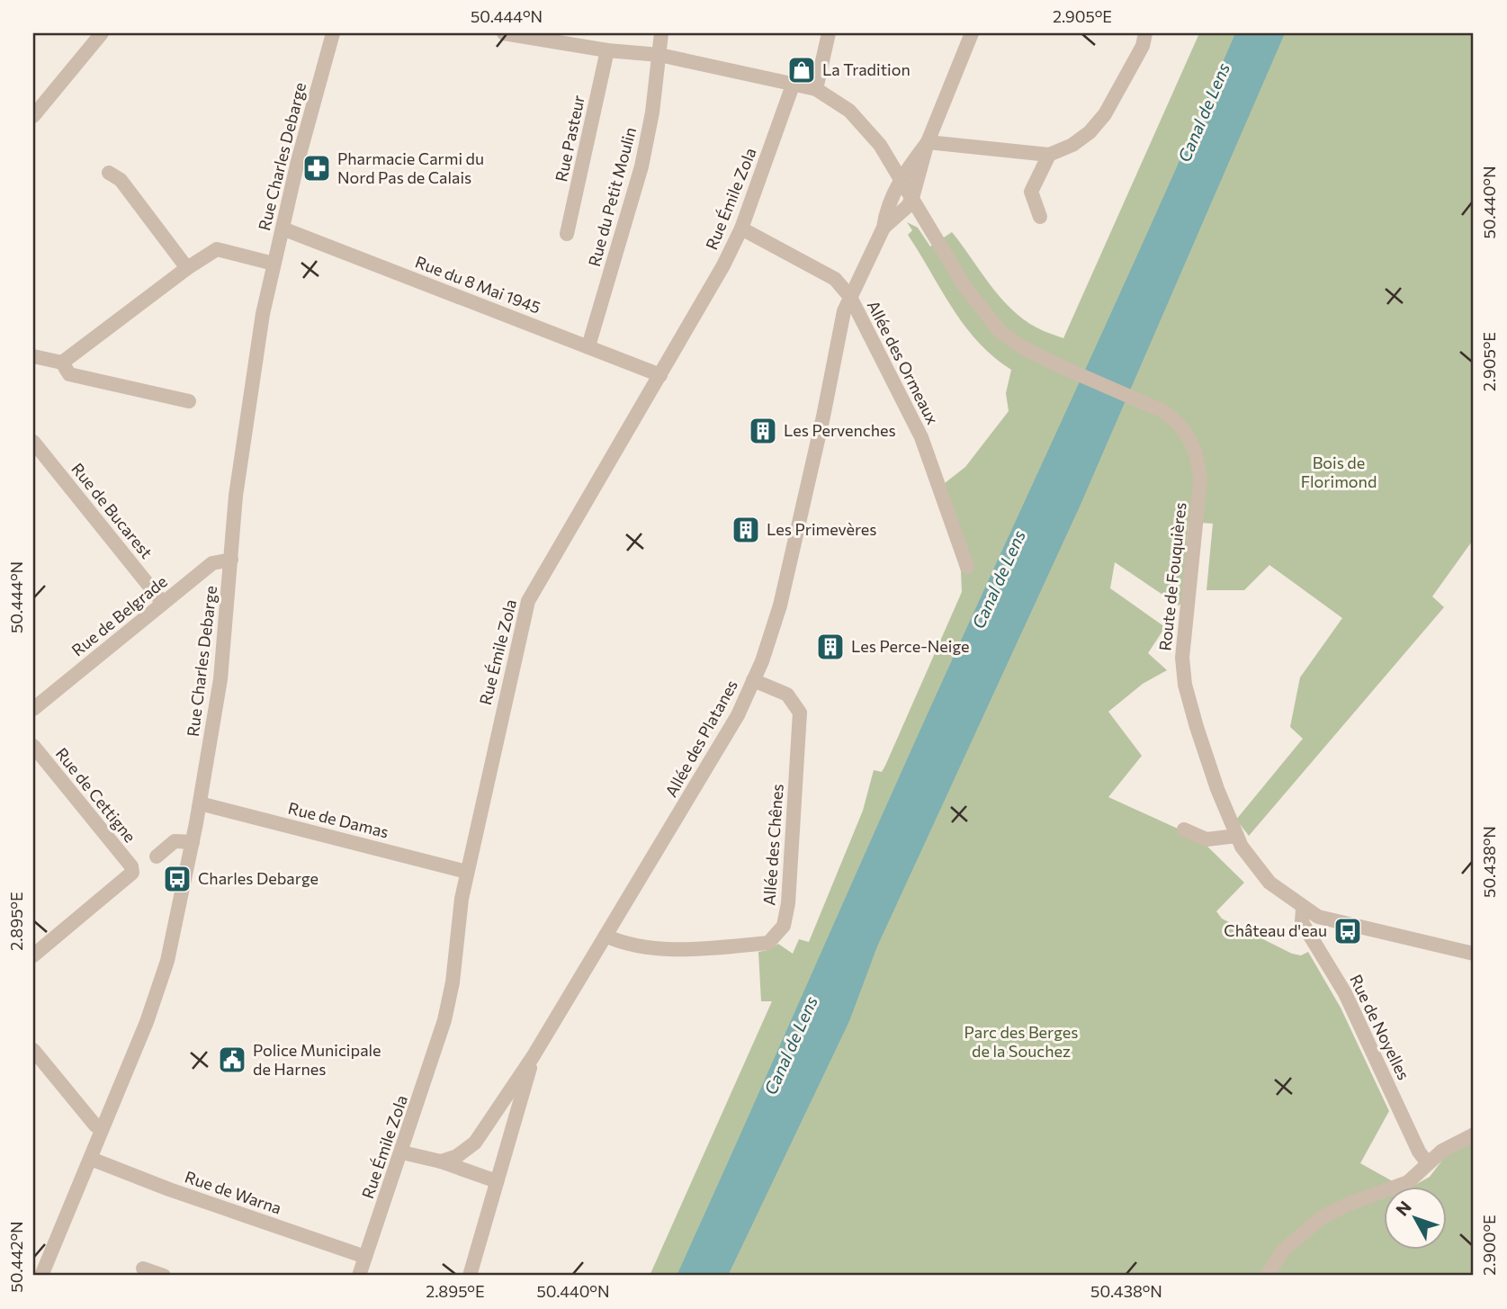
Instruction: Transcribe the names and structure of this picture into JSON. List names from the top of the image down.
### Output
{
  "streets": {
    "street": [
      "Rue Pasteur",
      "Rue Charles Debarge",
      "Rue du Petit Moulin",
      "Rue Émile Zola",
      "Rue du 8 Mai 1945",
      "Allée des Ormeaux",
      "Rue de Bucarest",
      "Route de Fouquières",
      "Rue de Belgrade",
      "Allée des Platanes",
      "Rue de Cettigne",
      "Rue de Damas",
      "Allée des Chênes",
      "Rue de Noyelles",
      "Rue de Warna"
    ]
  },
  "crossings": [
    ["Rue Charles Debarge", "Rue du 8 Mai 1945"],
    ["Rue Charles Debarge", "Rue de Belgrade"],
    ["Rue Charles Debarge", "Rue de Damas"],
    ["Rue Charles Debarge", "Rue de Warna"],
    ["Rue du Petit Moulin", "Rue du 8 Mai 1945"],
    ["Rue Émile Zola", "Rue du 8 Mai 1945"],
    ["Rue Émile Zola", "Allée des Ormeaux"],
    ["Rue Émile Zola", "Rue de Damas"],
    ["Rue Émile Zola", "Rue de Warna"],
    ["Allée des Ormeaux", "Allée des Platanes"],
    ["Rue de Bucarest", "Rue de Belgrade"],
    ["Route de Fouquières", "Allée des Platanes"],
    ["Route de Fouquières", "Rue de Noyelles"],
    ["Allée des Platanes", "Allée des Chênes"]
  ],
  "water": ["Canal de Lens"],
  "parks": ["Bois de Florimond", "Parc des Berges de la Souchez"],
  "places": {
    "shop": ["La Tradition"],
    "pharmacy": ["Pharmacie Carmi du Nord Pas de Calais"],
    "building": ["Les Pervenches", "Les Primevères", "Les Perce-Neige"],
    "bus stop": ["Charles Debarge", "Château d'eau"],
    "public building": ["Police Municipale de Harnes"]
  },
  "north": "top left",
  "coordinates": [
    "50.444°N",
    "2.905°E",
    "50.440°N",
    "50.438°N",
    "2.895°E",
    "2.900°E",
    "50.442°N"
  ]
}
